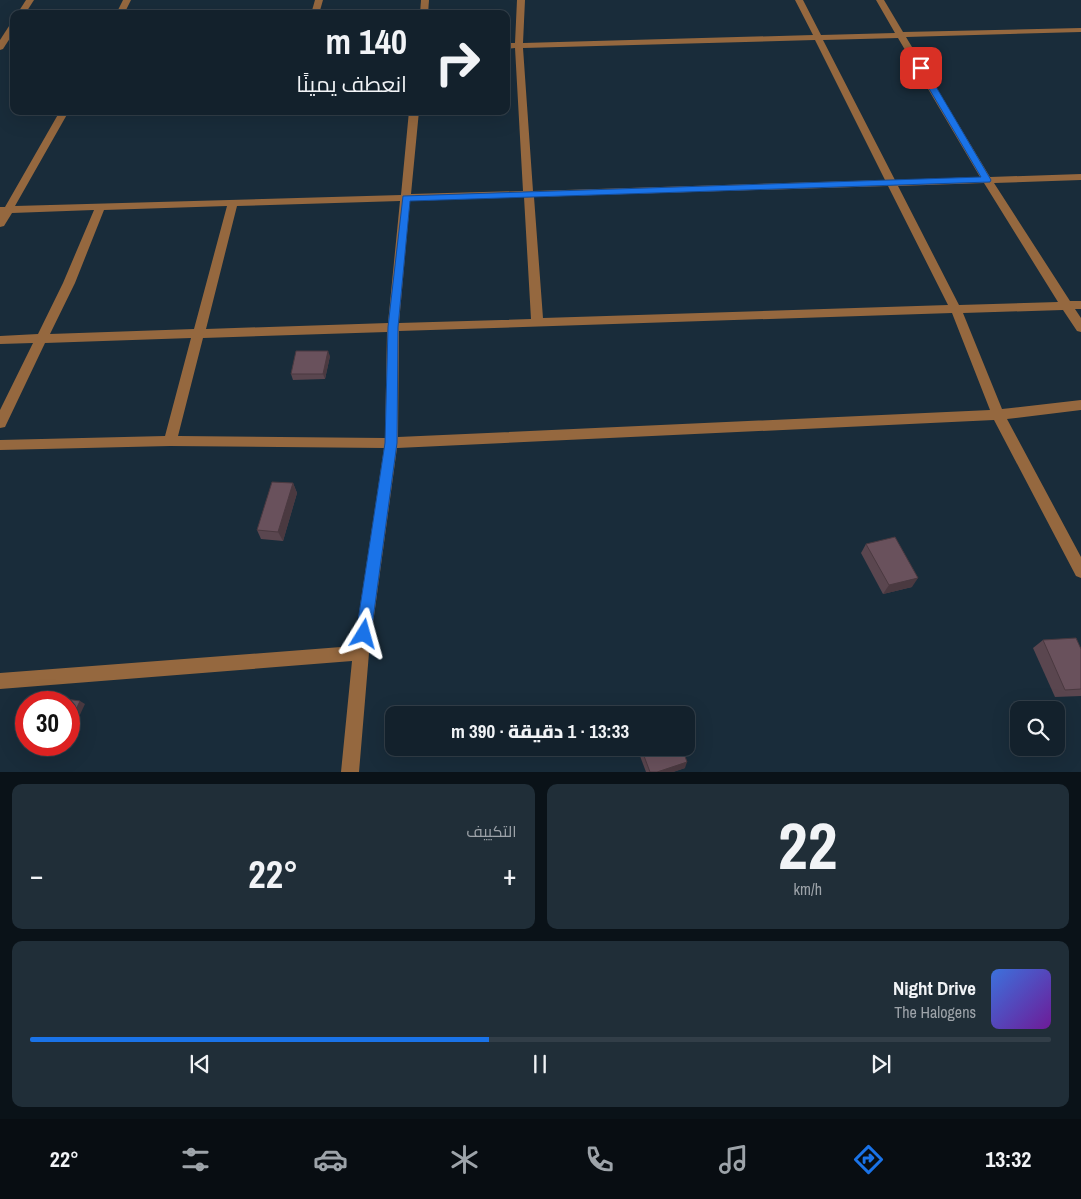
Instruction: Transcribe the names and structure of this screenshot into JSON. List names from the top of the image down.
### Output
{
  "page": {
    "turn": ["140 m", "انعطف يمينًا"],
    "limit": "30",
    "trip": "13:33 · 1 دقيقة · 390 m",
    "tile": [
      ["22", "km/h"],
      "التكييف"
    ],
    "heat": ["−", "22°", "+"],
    "song": ["Night Drive", "The Halogens"],
    "tabs": ["13:32", "22°"]
  }
}
